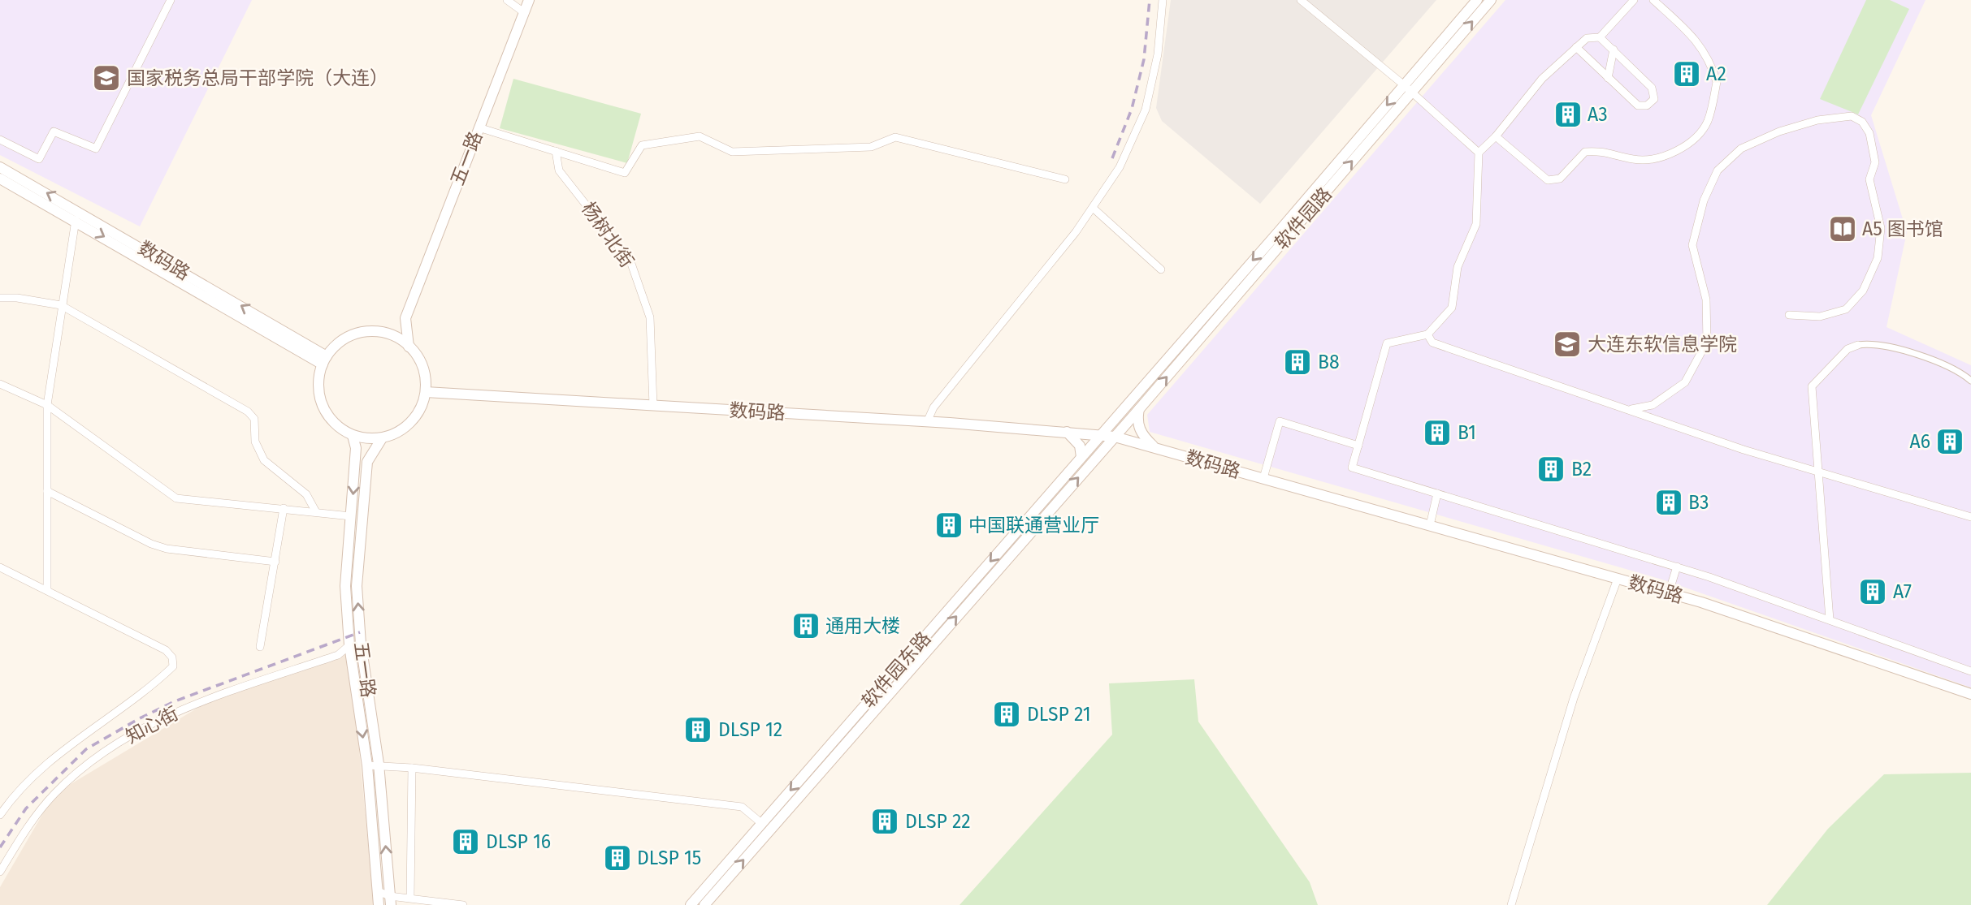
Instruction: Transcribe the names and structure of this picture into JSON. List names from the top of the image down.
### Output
{
  "streets": {
    "main road": [
      "五一路",
      "软件园路",
      "数码路",
      "软件园东路"
    ],
    "street": ["杨树北街", "知心街"]
  },
  "crossings": [
    ["五一路", "数码路"],
    ["五一路", "知心街"],
    ["软件园路", "数码路"],
    ["软件园路", "软件园东路"],
    ["杨树北街", "数码路"],
    ["数码路", "软件园东路"]
  ],
  "places": {
    "building": [
      "A2",
      "A3",
      "B8",
      "B1",
      "A6",
      "B2",
      "B3",
      "中国联通营业厅",
      "A7",
      "通用大楼",
      "DLSP 21",
      "DLSP 12",
      "DLSP 22",
      "DLSP 16",
      "DLSP 15"
    ],
    "school or university": ["国家税务总局干部学院（大连）", "大连东软信息学院"],
    "library": ["A5 图书馆"]
  }
}
